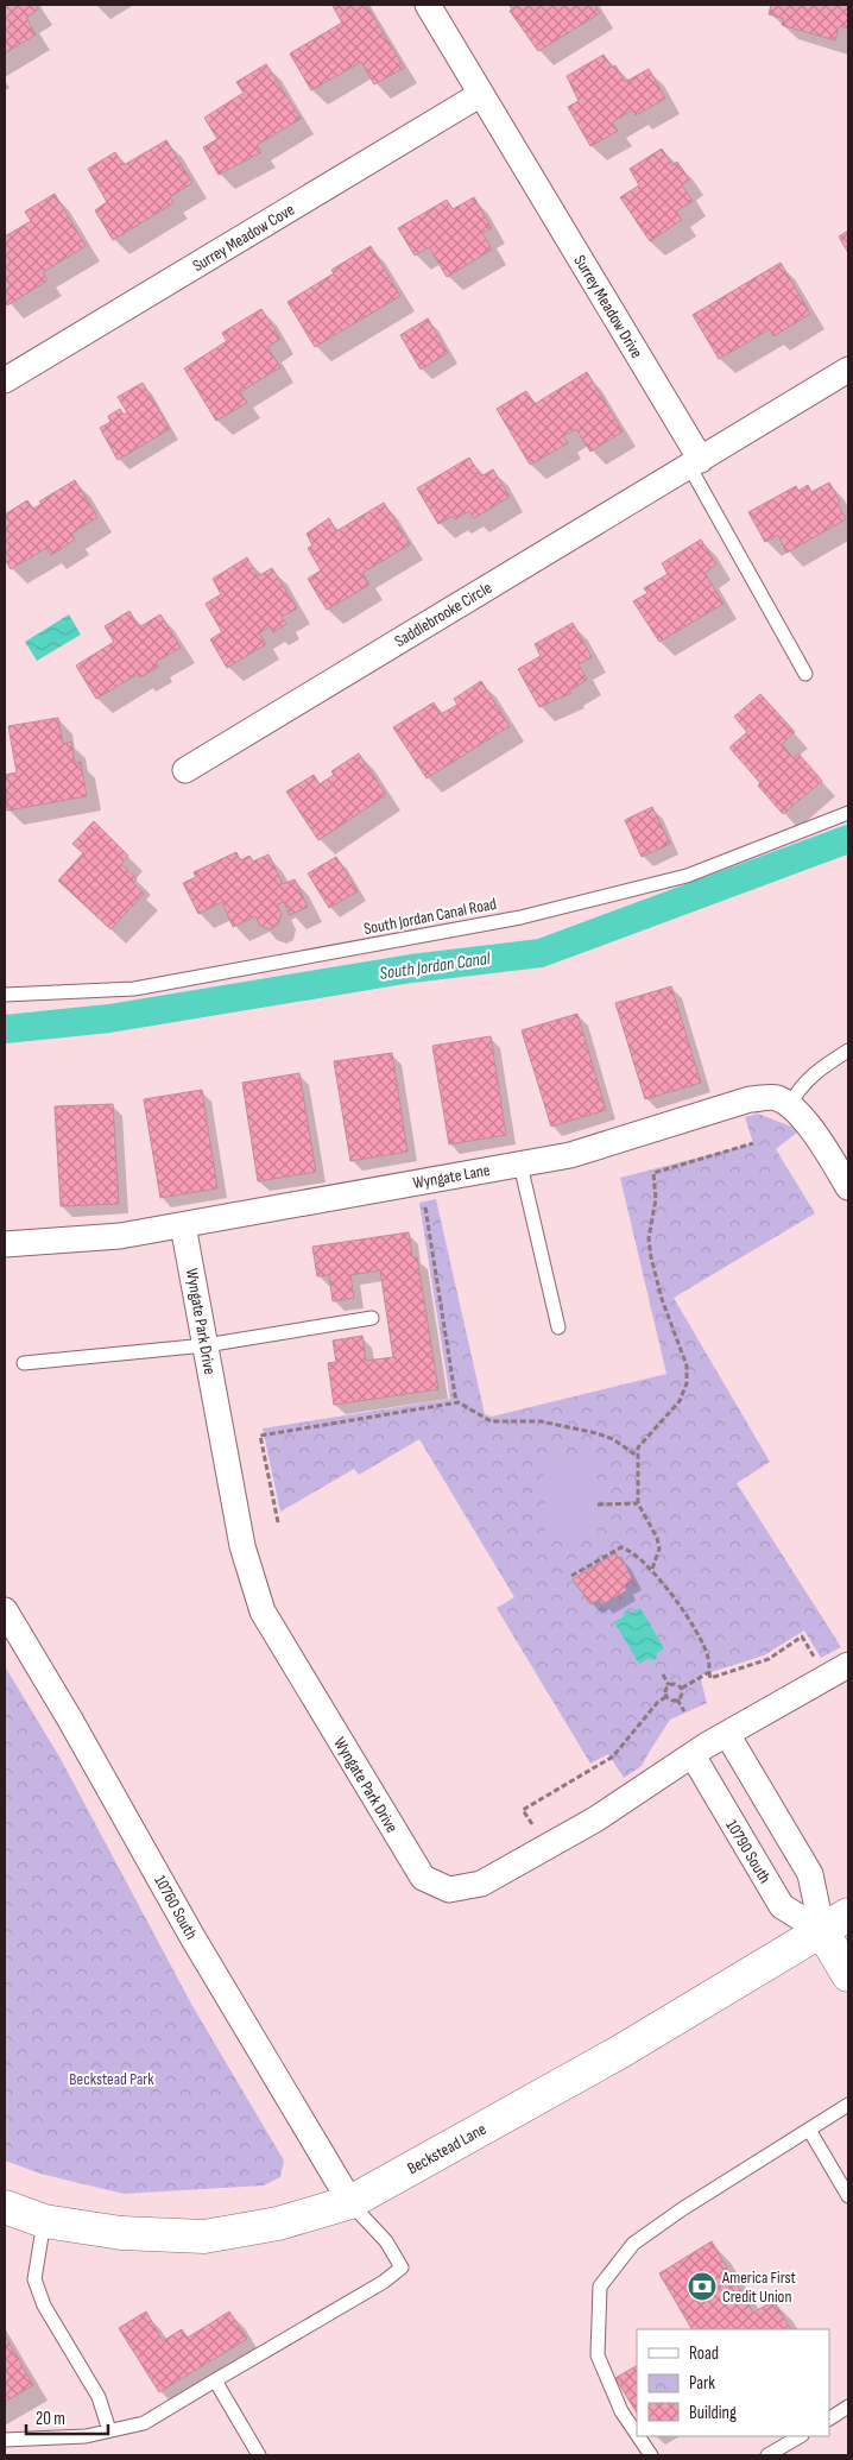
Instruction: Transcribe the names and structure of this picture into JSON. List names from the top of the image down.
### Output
{
  "streets": {
    "street": [
      "Surrey Meadow Cove",
      "Surrey Meadow Drive",
      "Saddlebrooke Circle",
      "Wyngate Lane",
      "Wyngate Park Drive",
      "10790 South",
      "10760 South",
      "Beckstead Lane"
    ],
    "lane": ["South Jordan Canal Road"]
  },
  "crossings": [
    ["Surrey Meadow Cove", "Surrey Meadow Drive"],
    ["Surrey Meadow Drive", "Saddlebrooke Circle"],
    ["Wyngate Lane", "Wyngate Park Drive"],
    ["Wyngate Park Drive", "10790 South"],
    ["10790 South", "Beckstead Lane"],
    ["10760 South", "Beckstead Lane"]
  ],
  "water": ["South Jordan Canal"],
  "parks": ["Beckstead Park"],
  "places": {
    "bank": ["America First Credit Union"]
  },
  "legend": ["Road", "Park", "Building"],
  "scale_bar": "20 m"
}
